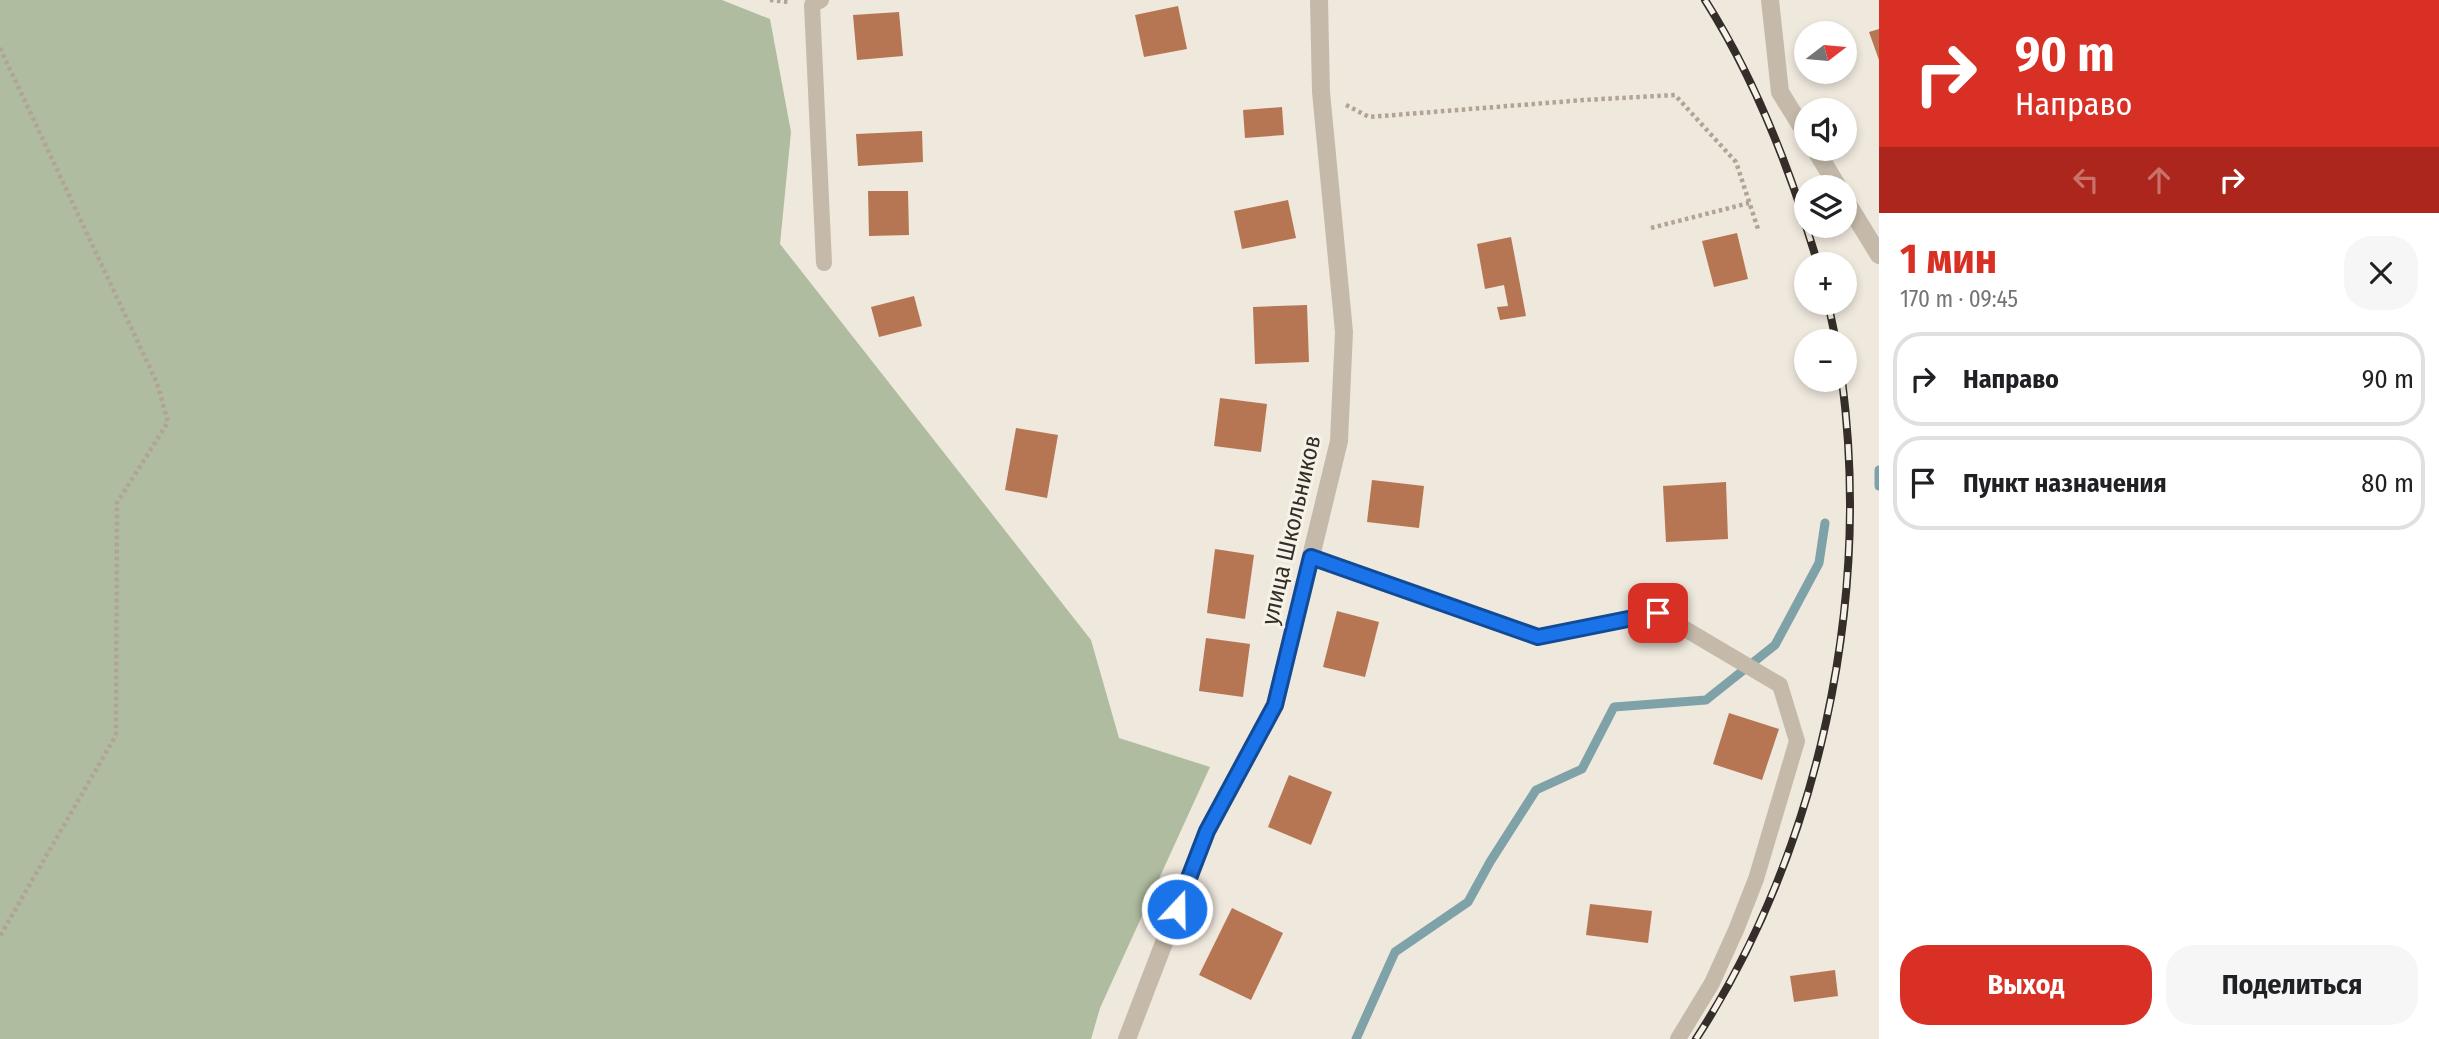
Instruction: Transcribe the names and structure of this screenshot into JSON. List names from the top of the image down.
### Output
{
  "streets": {
    "street": ["улица Школьников"]
  },
  "north": "right",
  "page": {
    "turn": ["90 m", "Направо"],
    "map_buttons": ["+", "−"],
    "heading": ["1 мин", "170 m · 09:45"],
    "list": [
      {
        "name": "Направо",
        "value": "90 m"
      },
      {
        "name": "Пункт назначения",
        "value": "80 m"
      }
    ],
    "buttons": ["Выход", "Поделиться"]
  }
}
